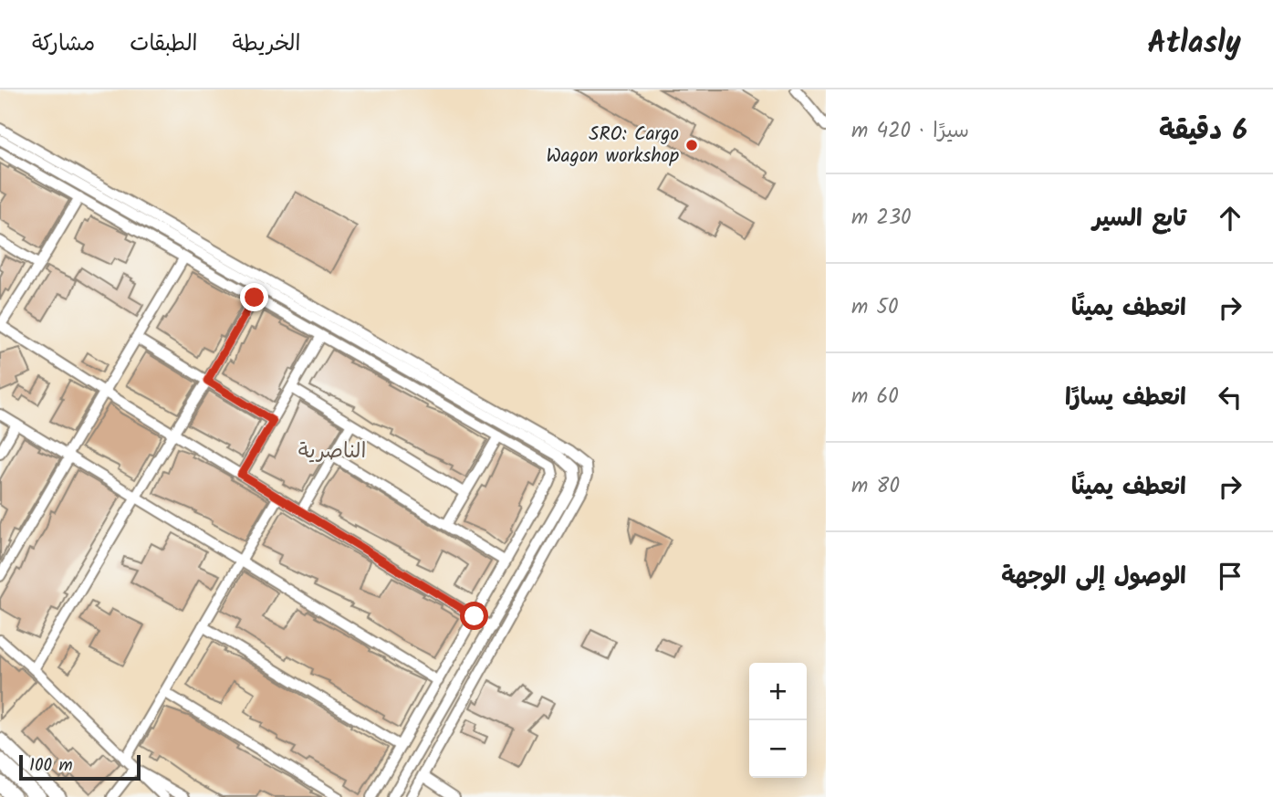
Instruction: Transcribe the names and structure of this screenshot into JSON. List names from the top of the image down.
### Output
{
  "districts": ["الناصرية"],
  "places": ["SRO: Cargo Wagon workshop"],
  "scale_bar": "100 m",
  "page": {
    "header": "Atlasly",
    "nav": ["الخريطة", "الطبقات", "مشاركة"],
    "heading": ["6 دقيقة", "سيرًا · 420 m"],
    "list": [
      ["تابع السير", "230 m"],
      ["انعطف يمينًا", "50 m"],
      ["انعطف يسارًا", "60 m"],
      ["انعطف يمينًا", "80 m"],
      "الوصول إلى الوجهة"
    ],
    "map_buttons": ["+", "−"],
    "scale": "100 m"
  }
}
